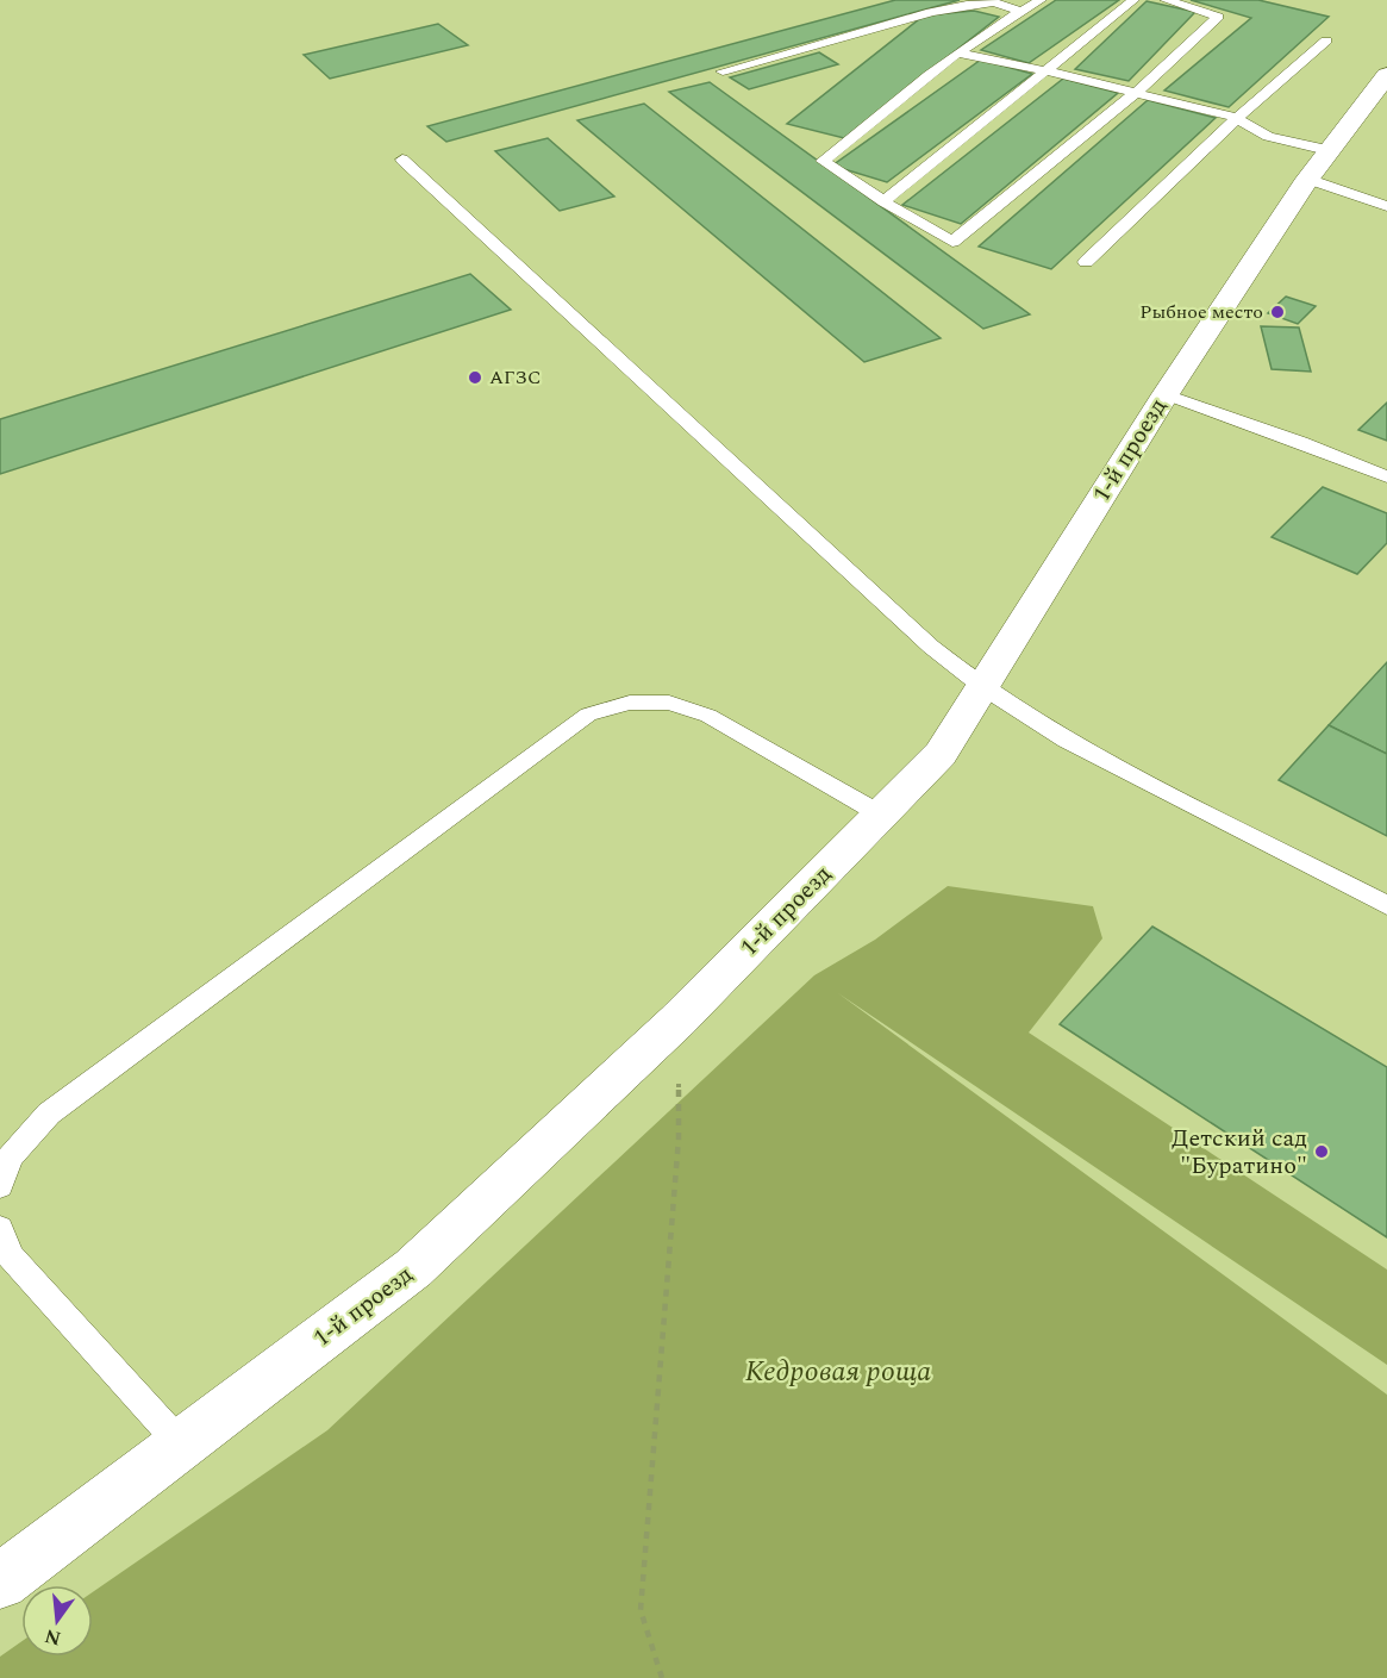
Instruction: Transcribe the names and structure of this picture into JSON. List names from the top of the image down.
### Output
{
  "streets": {
    "street": ["1-й проезд"]
  },
  "parks": ["Кедровая роща"],
  "places": ["Рыбное место", "АГЗС", "Детский сад \"Буратино\""],
  "north": "bottom"
}
